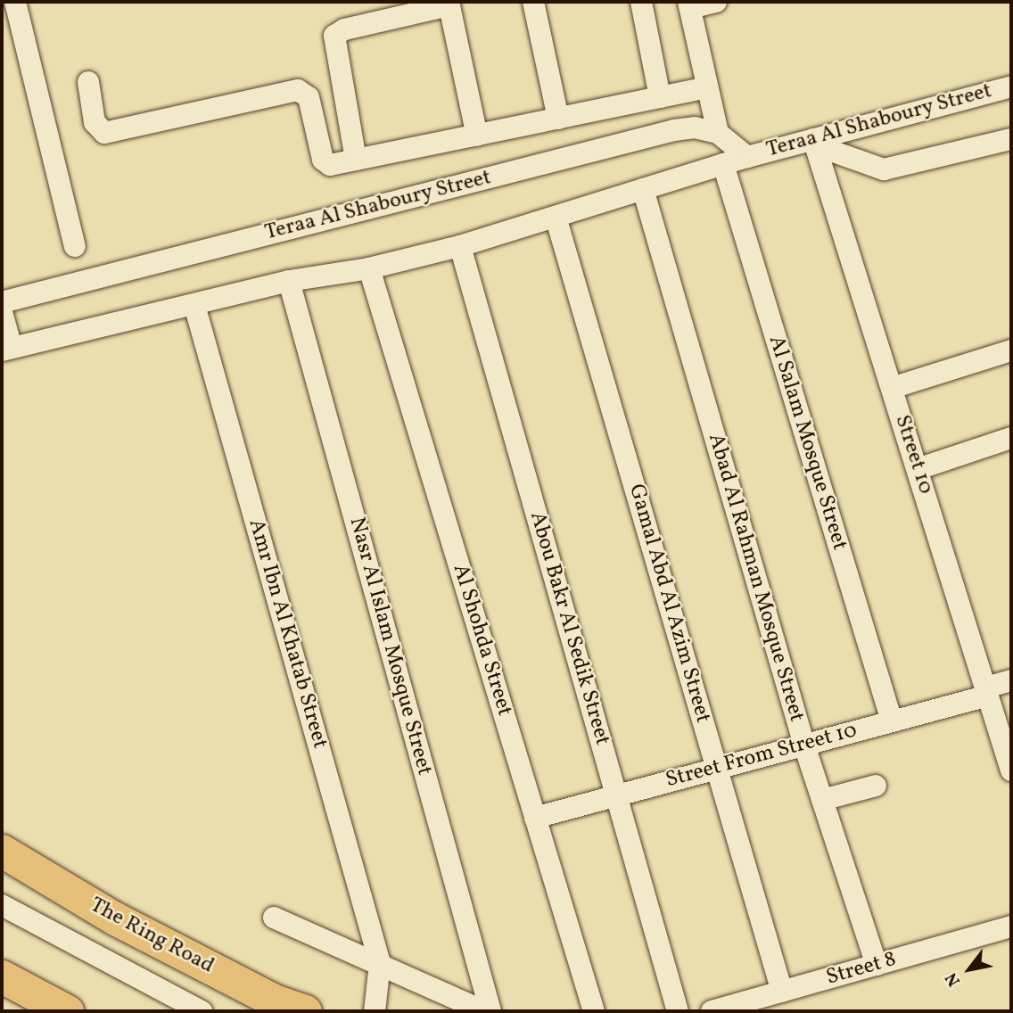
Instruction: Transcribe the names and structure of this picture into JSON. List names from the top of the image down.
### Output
{
  "streets": {
    "highway": ["The Ring Road"],
    "street": [
      "Teraa Al Shaboury Street",
      "Al Salam Mosque Street",
      "Street 10",
      "Abad Al Rahman Mosque Street",
      "Gamal Abd Al Azim Street",
      "Abou Bakr Al Sedik Street",
      "Amr Ibn Al Khatab Street",
      "Al Shohda Street",
      "Nasr Al Islam Mosque Street",
      "Street From Street 10",
      "Street 8"
    ]
  },
  "crossings": [
    ["Teraa Al Shaboury Street", "Al Salam Mosque Street"],
    ["Teraa Al Shaboury Street", "Street 10"],
    ["Teraa Al Shaboury Street", "Abad Al Rahman Mosque Street"],
    ["Teraa Al Shaboury Street", "Gamal Abd Al Azim Street"],
    ["Teraa Al Shaboury Street", "Abou Bakr Al Sedik Street"],
    ["Teraa Al Shaboury Street", "Amr Ibn Al Khatab Street"],
    ["Teraa Al Shaboury Street", "Al Shohda Street"],
    ["Teraa Al Shaboury Street", "Nasr Al Islam Mosque Street"],
    ["Al Salam Mosque Street", "Street From Street 10"],
    ["Street 10", "Street From Street 10"],
    ["Abad Al Rahman Mosque Street", "Street From Street 10"],
    ["Abad Al Rahman Mosque Street", "Street 8"],
    ["Gamal Abd Al Azim Street", "Street From Street 10"],
    ["Gamal Abd Al Azim Street", "Street 8"],
    ["Abou Bakr Al Sedik Street", "Street From Street 10"],
    ["Al Shohda Street", "Street From Street 10"]
  ],
  "north": "bottom left"
}
